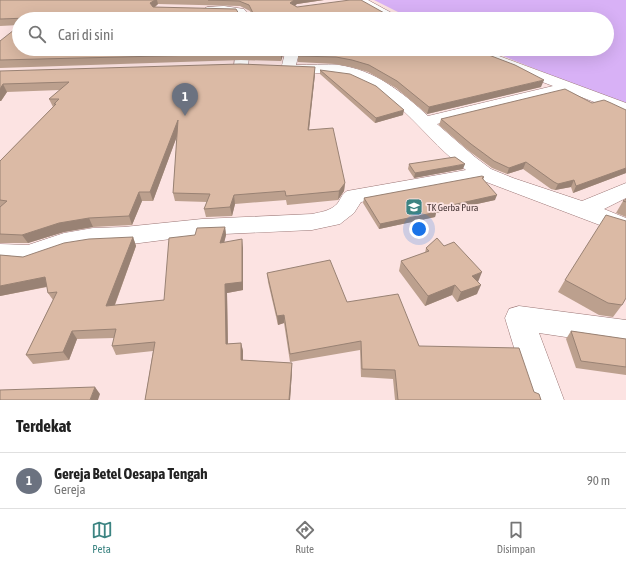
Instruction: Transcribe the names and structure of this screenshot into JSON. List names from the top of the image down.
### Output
{
  "places": {
    "school or university": ["TK Gerba Pura"]
  },
  "page": {
    "search": "Cari di sini",
    "pins": "1",
    "heading": "Terdekat",
    "list": [
      {
        "mark": "1",
        "name": "Gereja Betel Oesapa Tengah",
        "note": "Gereja",
        "value": "90 m"
      }
    ],
    "nav": ["Peta", "Rute", "Disimpan"]
  }
}
